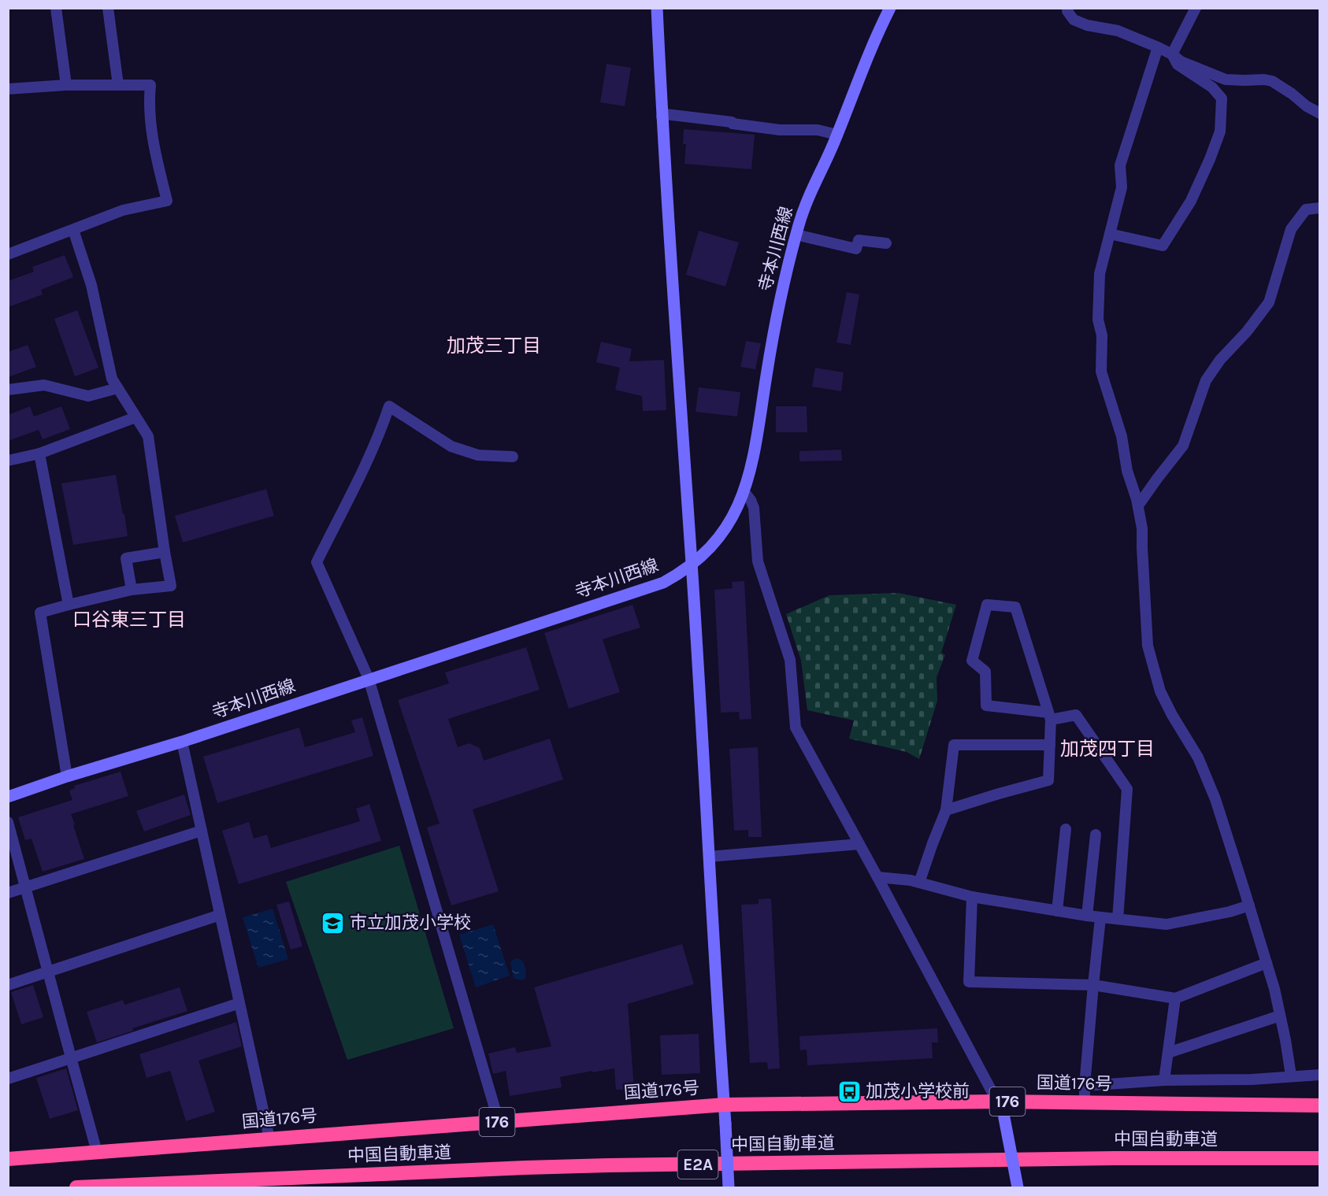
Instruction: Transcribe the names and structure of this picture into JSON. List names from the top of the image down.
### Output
{
  "streets": {
    "highway": [
      "国道176号",
      "176",
      "中国自動車道",
      "E2A"
    ],
    "main road": ["寺本川西線"]
  },
  "districts": ["加茂三丁目", "口谷東三丁目", "加茂四丁目"],
  "places": {
    "school or university": ["市立加茂小学校"],
    "bus stop": ["加茂小学校前"]
  }
}
